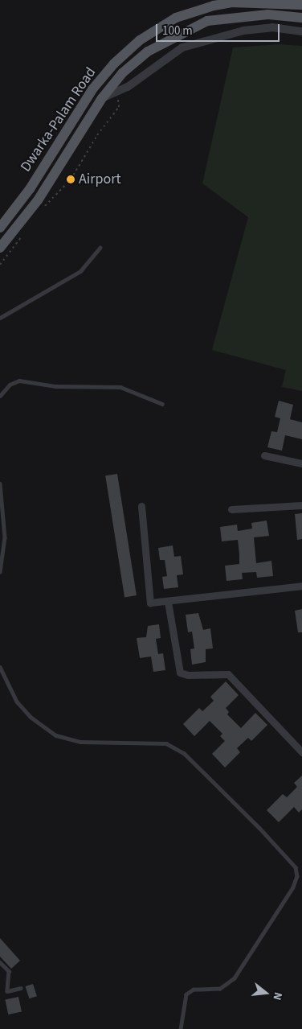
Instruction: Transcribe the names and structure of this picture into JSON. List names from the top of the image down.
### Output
{
  "streets": {
    "main road": ["Dwarka-Palam Road"]
  },
  "places": ["Airport"],
  "scale_bar": "100 m",
  "north": "right"
}
